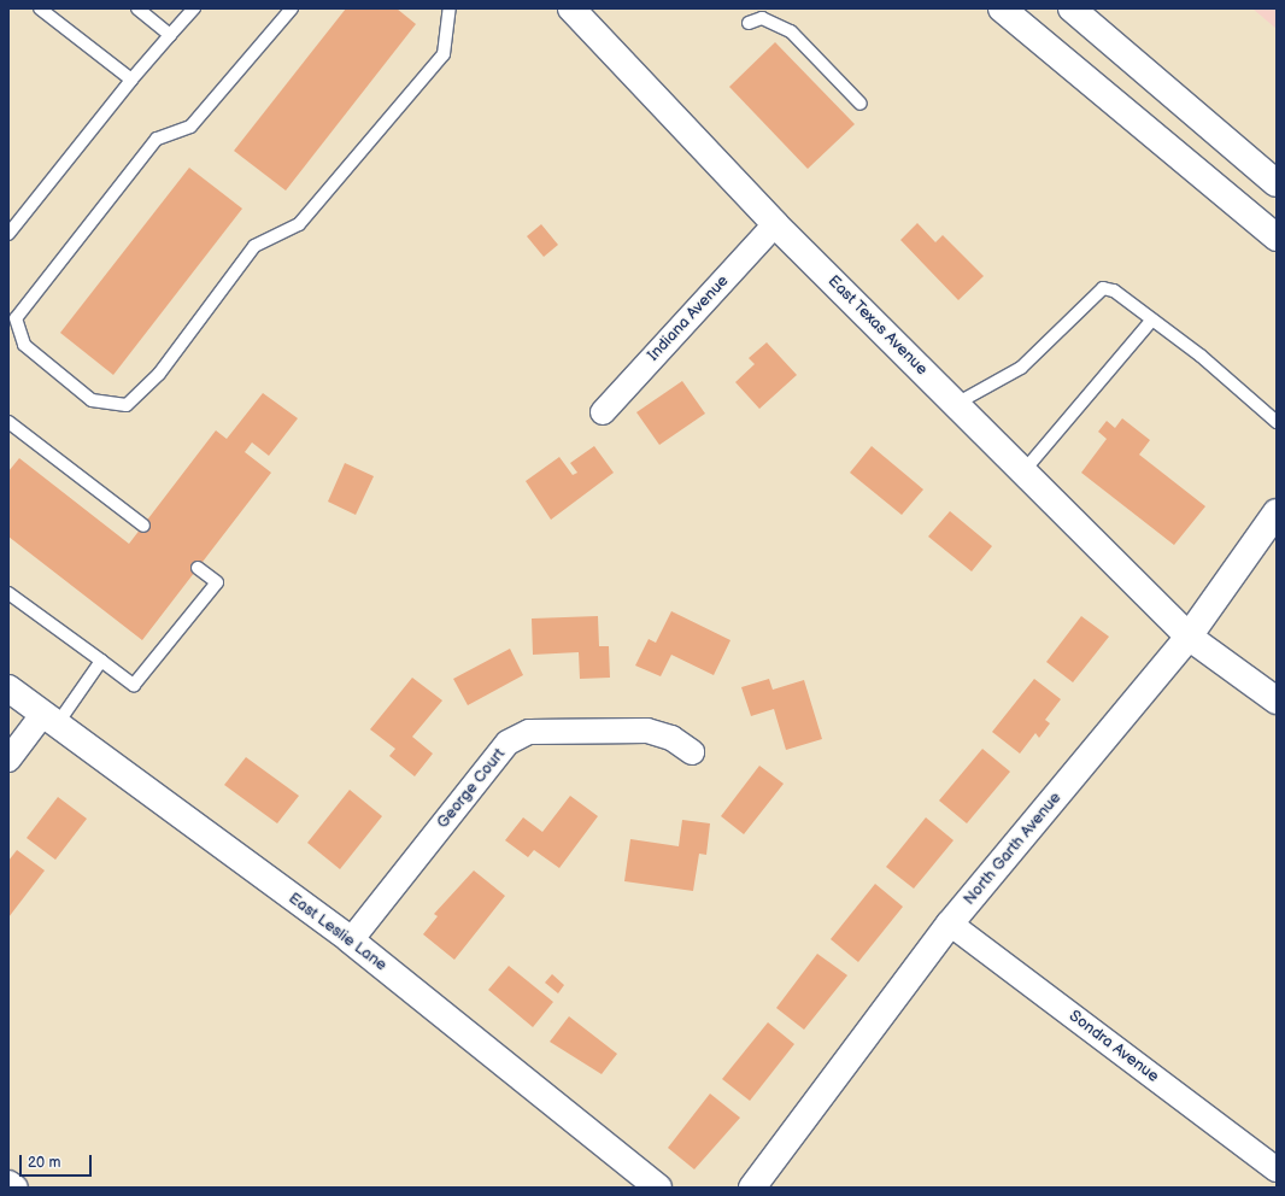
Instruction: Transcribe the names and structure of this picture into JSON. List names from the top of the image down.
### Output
{
  "streets": {
    "main road": ["East Texas Avenue", "North Garth Avenue", "East Leslie Lane"],
    "street": ["Indiana Avenue", "George Court", "Sondra Avenue"]
  },
  "crossings": [
    ["Indiana Avenue", "East Texas Avenue"],
    ["East Texas Avenue", "North Garth Avenue"],
    ["George Court", "East Leslie Lane"],
    ["North Garth Avenue", "Sondra Avenue"]
  ],
  "scale_bar": "20 m"
}
